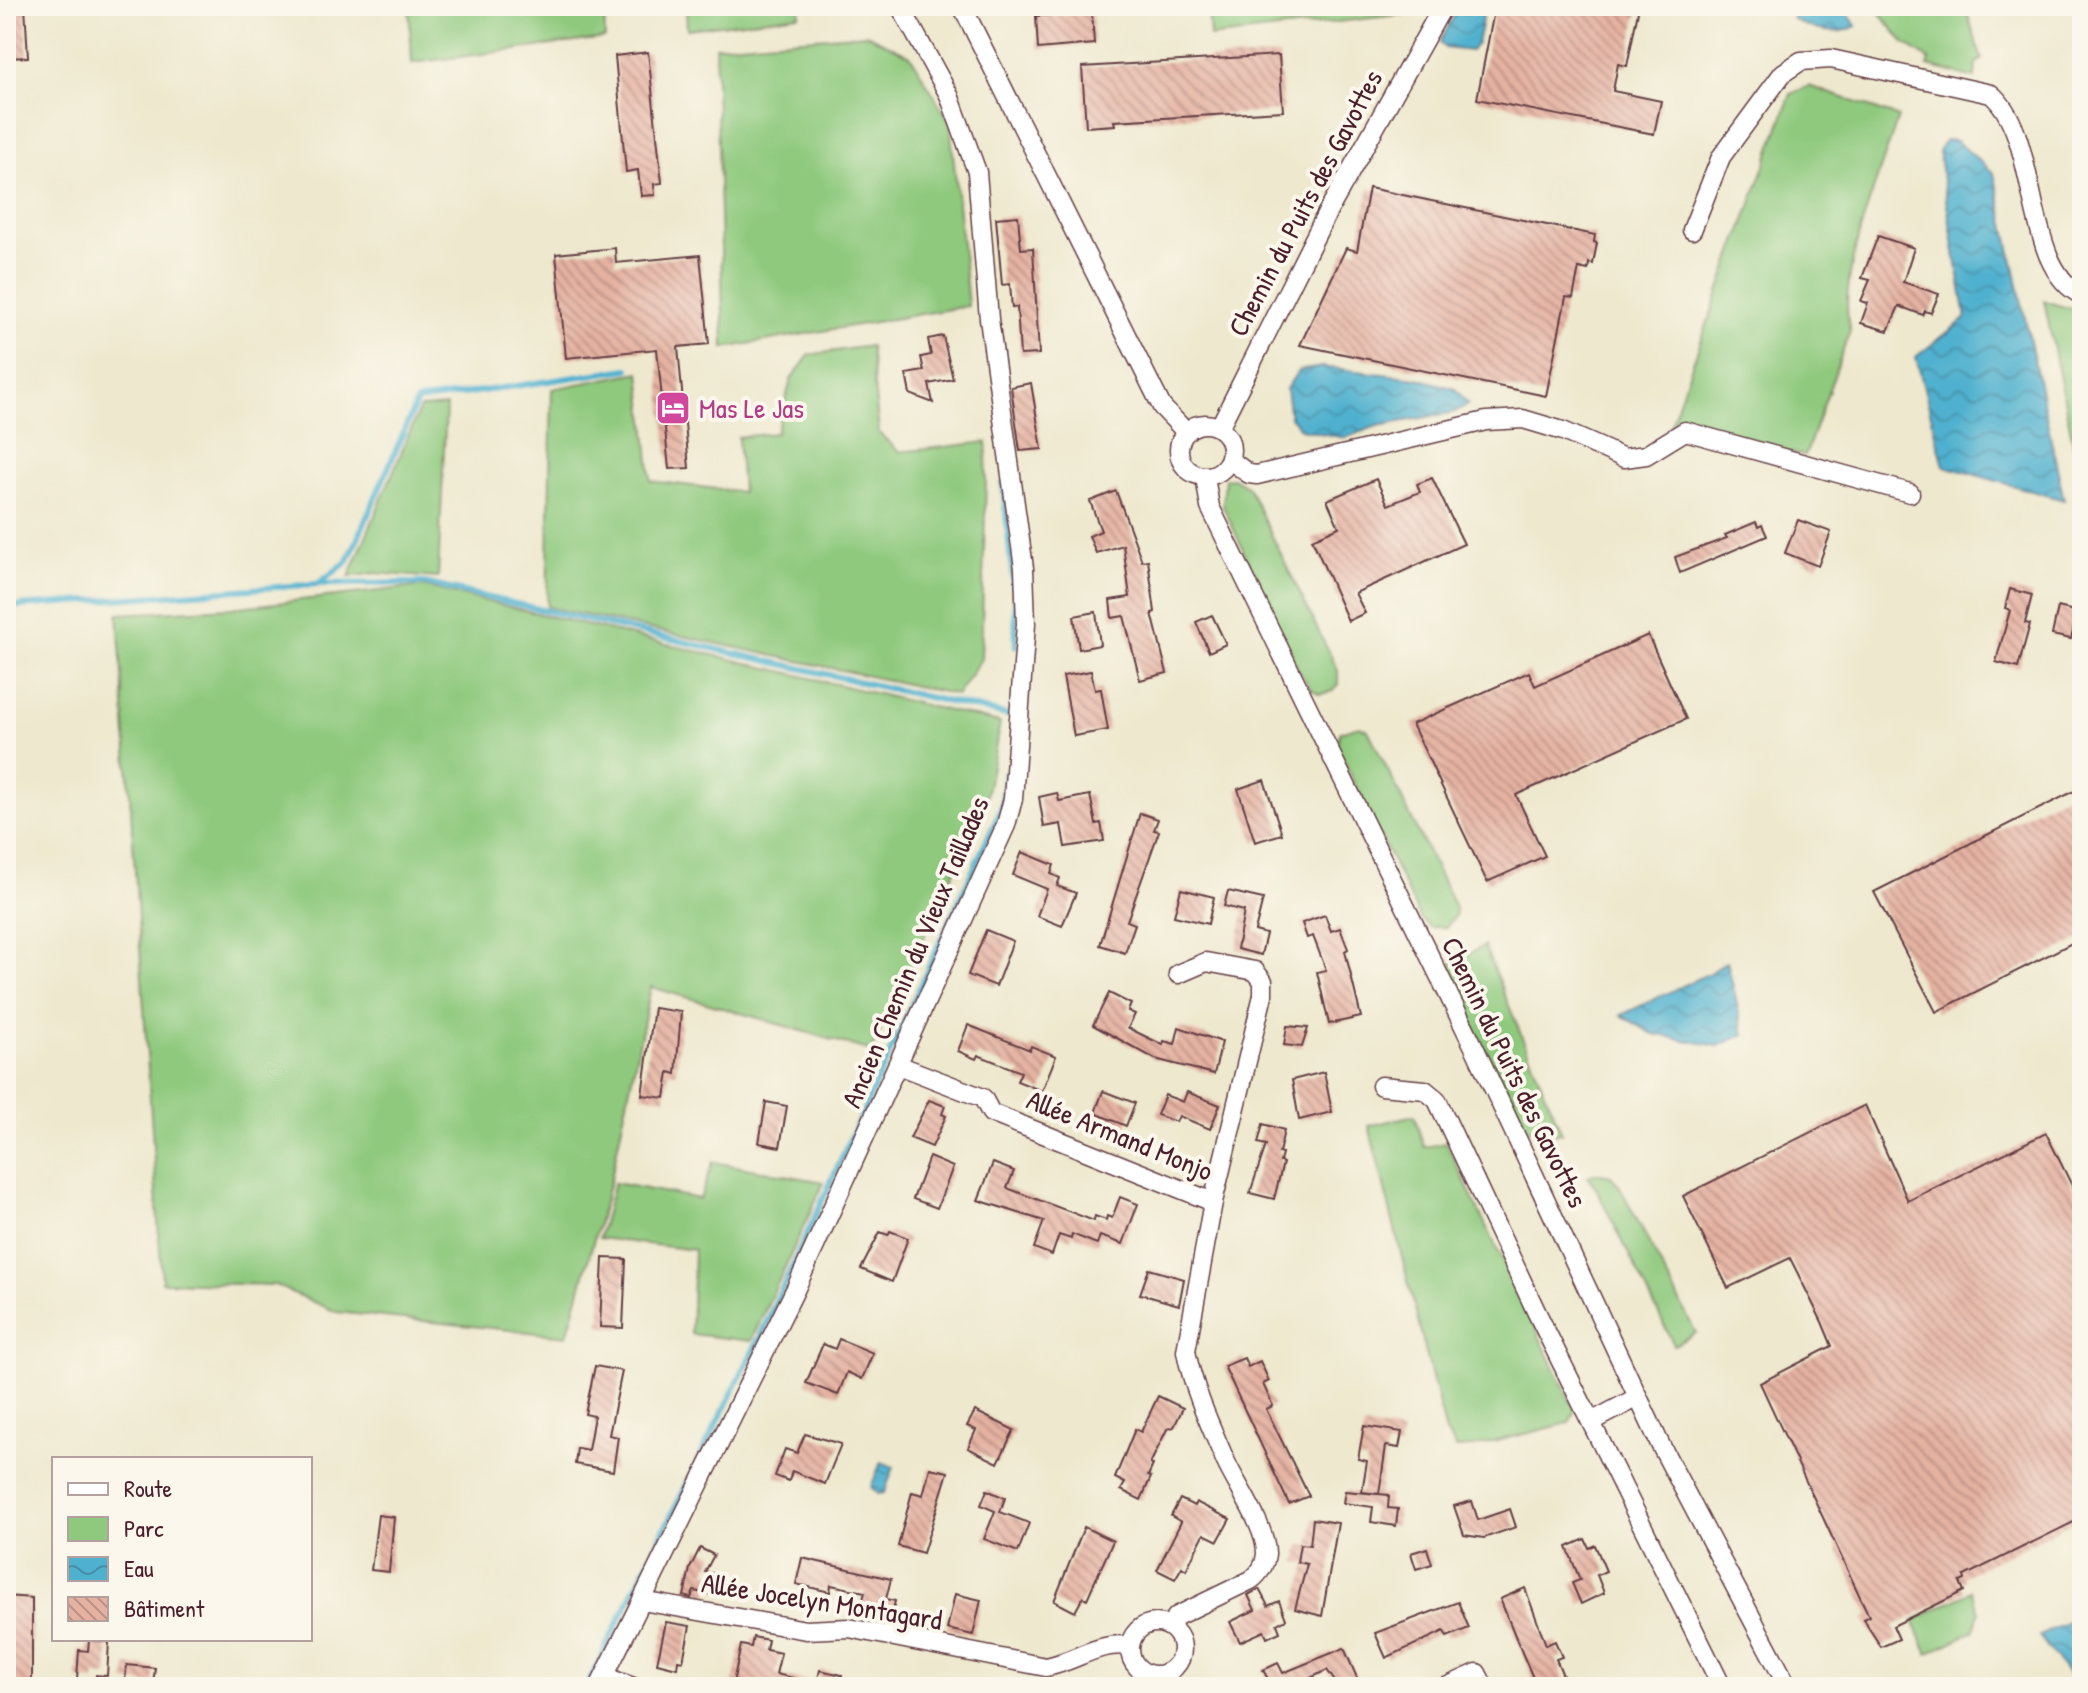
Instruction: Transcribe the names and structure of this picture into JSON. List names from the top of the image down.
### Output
{
  "streets": {
    "street": [
      "Chemin du Puits des Gavottes",
      "Ancien Chemin du Vieux Taillades",
      "Allée Armand Monjo",
      "Allée Jocelyn Montagard"
    ]
  },
  "crossings": [
    ["Ancien Chemin du Vieux Taillades", "Allée Armand Monjo"],
    ["Ancien Chemin du Vieux Taillades", "Allée Jocelyn Montagard"],
    ["Allée Armand Monjo", "Allée Jocelyn Montagard"]
  ],
  "places": {
    "hotel": ["Mas Le Jas"]
  },
  "legend": [
    "Route",
    "Parc",
    "Eau",
    "Bâtiment"
  ]
}
